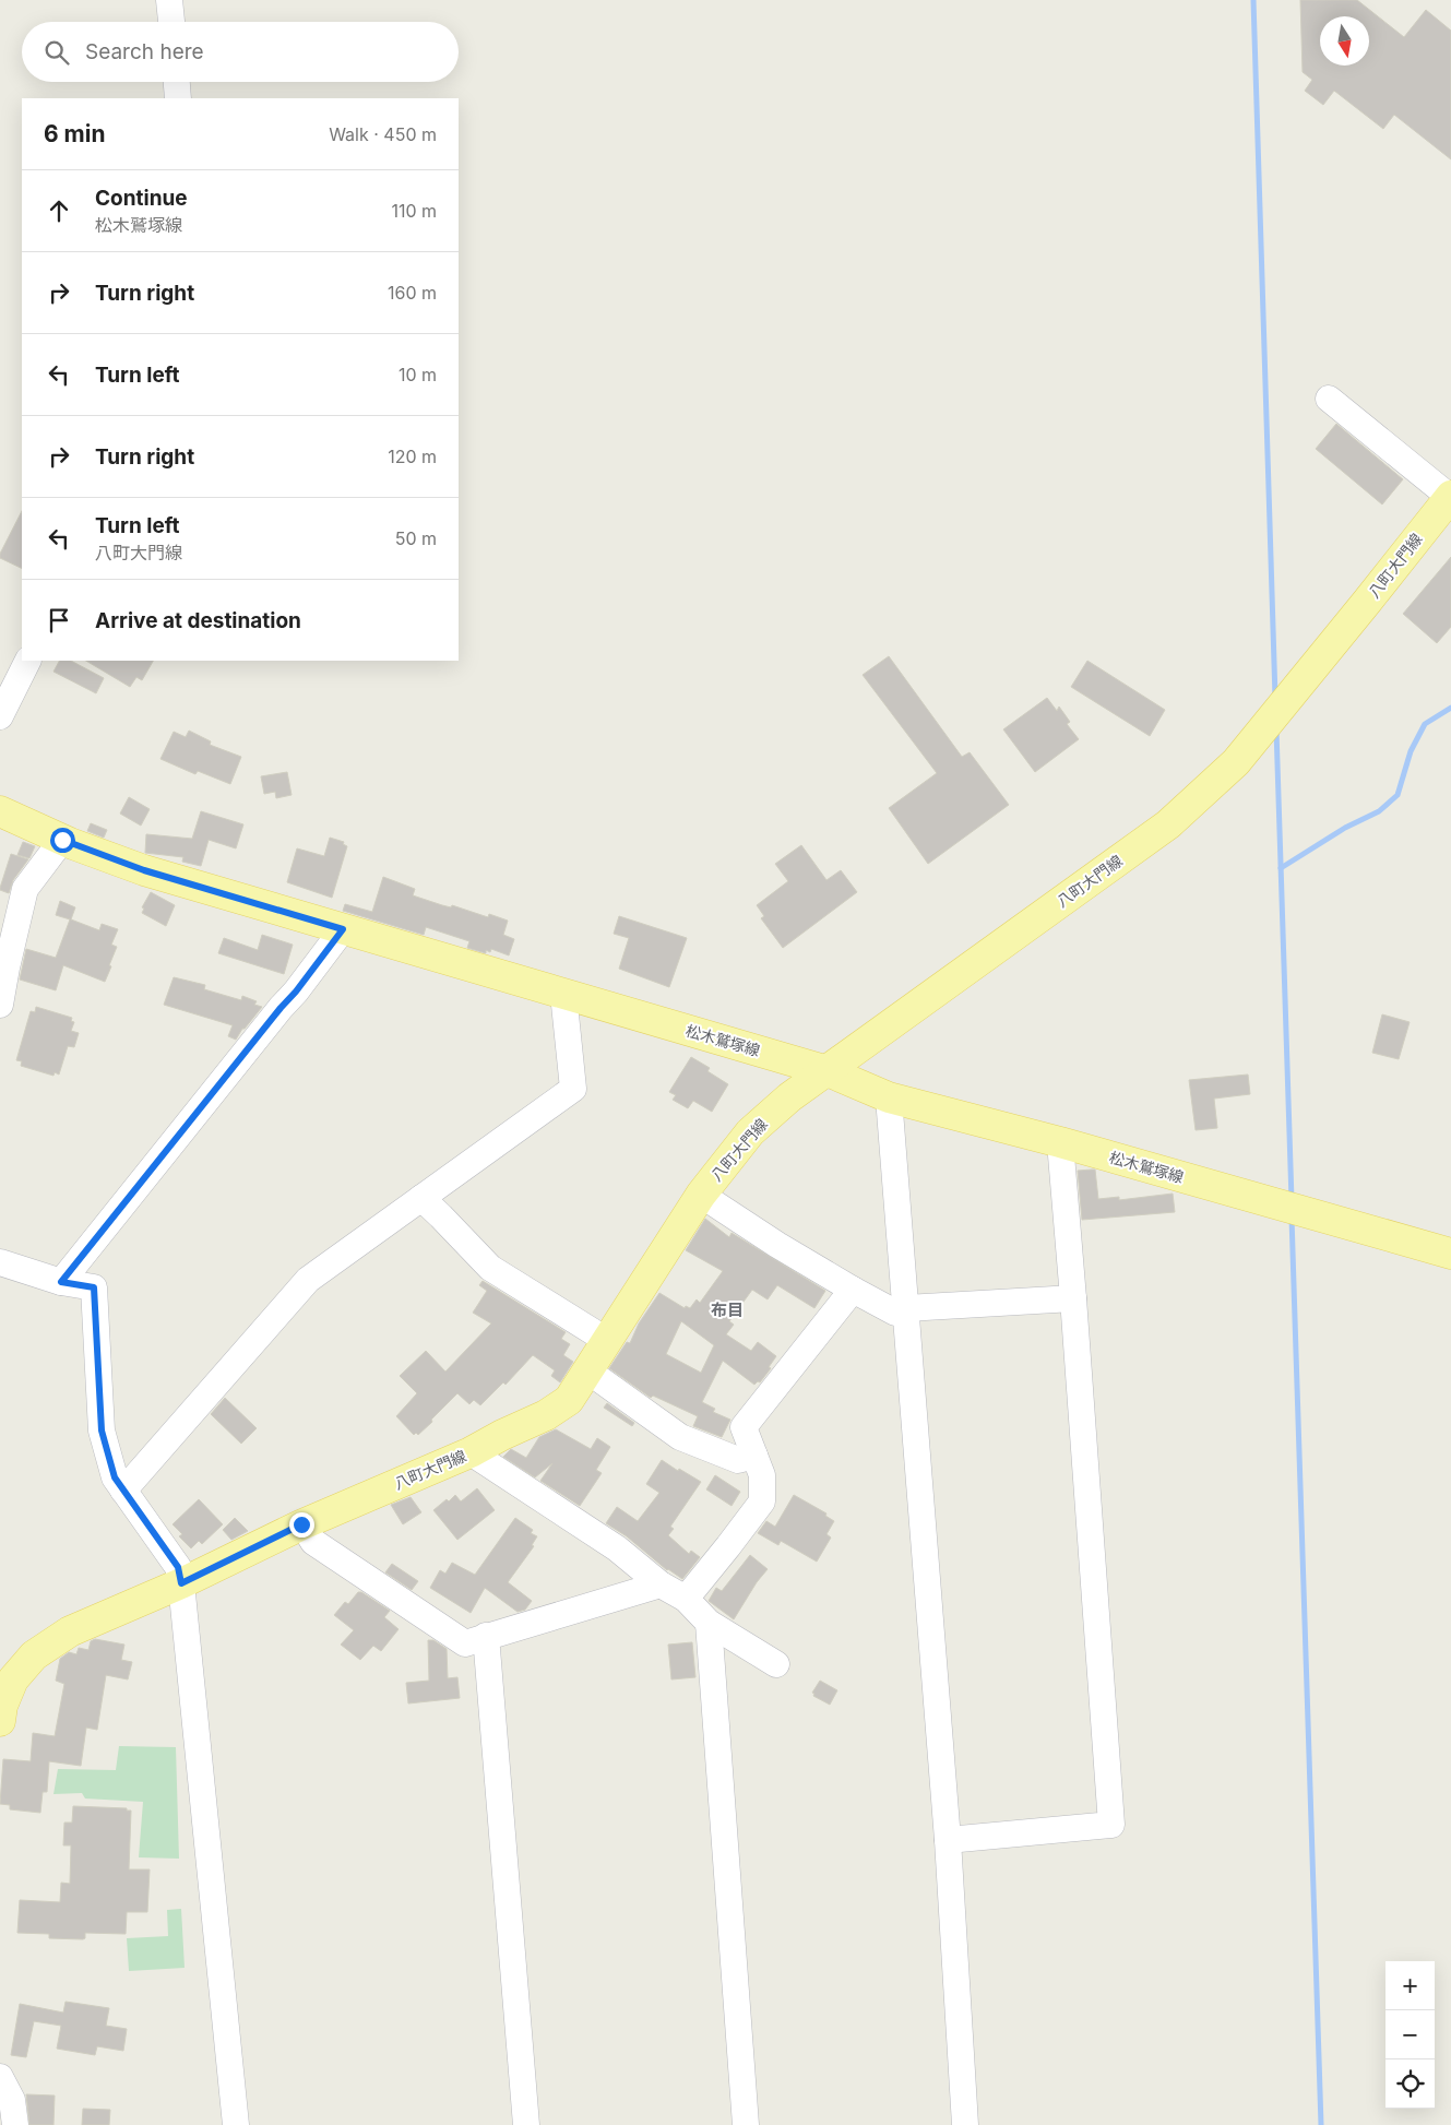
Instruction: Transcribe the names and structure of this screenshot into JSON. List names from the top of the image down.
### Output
{
  "streets": {
    "main road": ["八町大門線", "松木鷲塚線"]
  },
  "crossings": [
    ["八町大門線", "松木鷲塚線"]
  ],
  "districts": ["布目"],
  "north": "bottom",
  "page": {
    "search": "Search here",
    "heading": ["6 min", "Walk · 450 m"],
    "list": [
      ["Continue", "松木鷲塚線", "110 m"],
      ["Turn right", "160 m"],
      ["Turn left", "10 m"],
      ["Turn right", "120 m"],
      ["Turn left", "八町大門線", "50 m"],
      "Arrive at destination"
    ],
    "map_buttons": ["+", "−"]
  }
}
